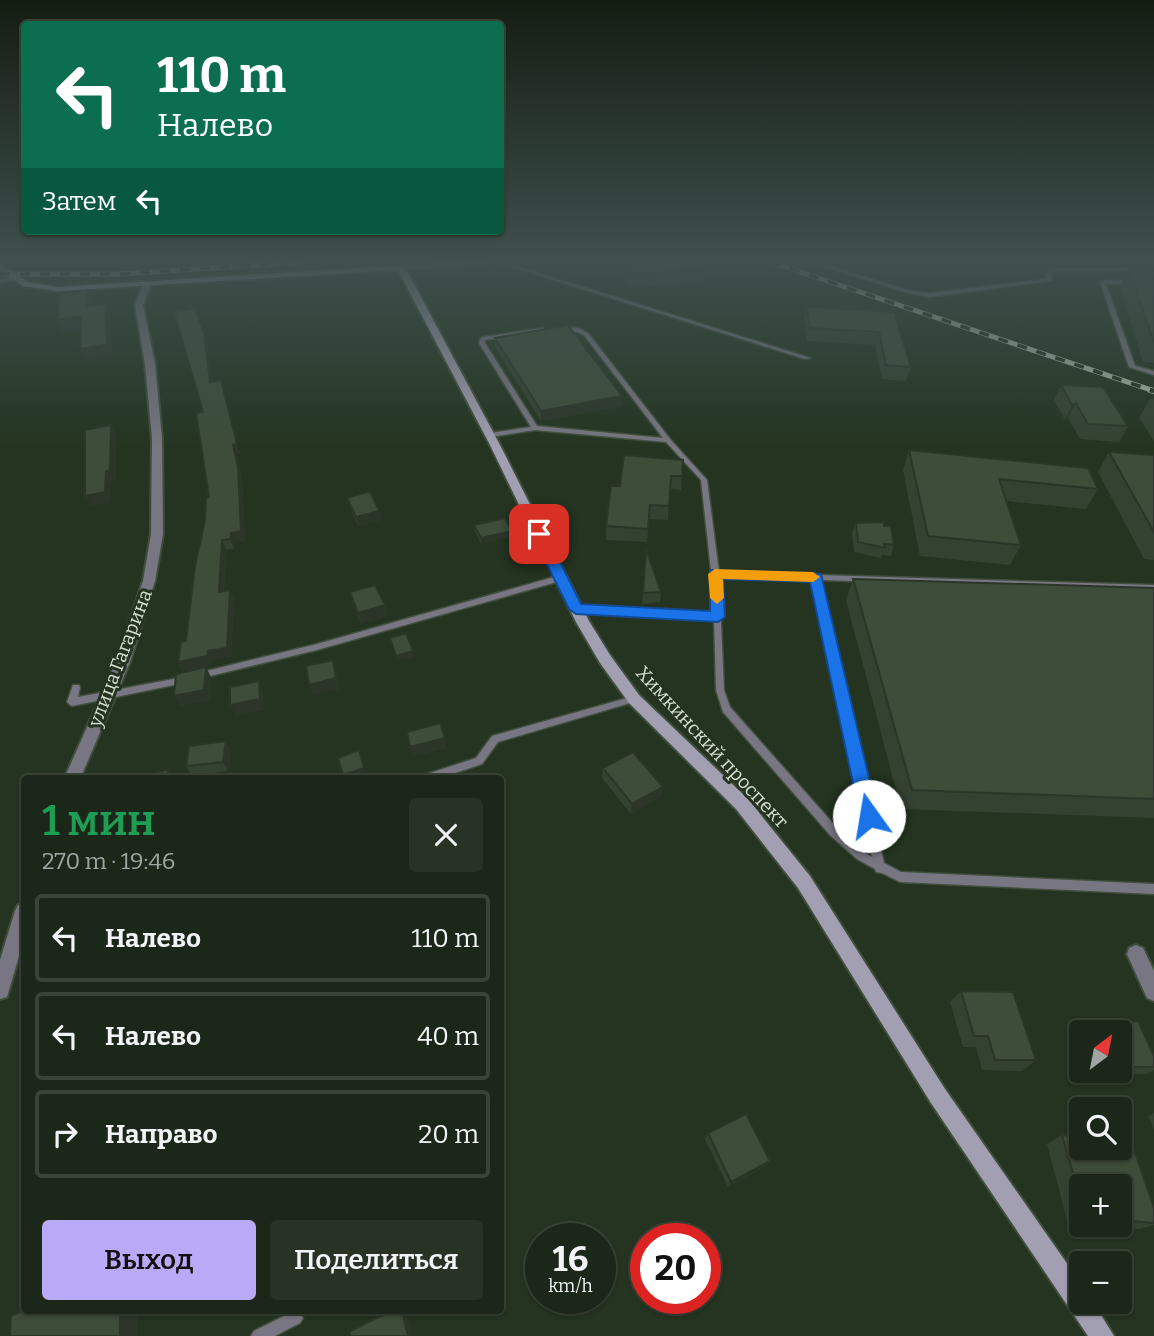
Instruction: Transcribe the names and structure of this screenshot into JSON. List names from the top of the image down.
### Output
{
  "streets": {
    "street": ["улица Гагарина", "Химкинский проспект"]
  },
  "north": "top right",
  "page": {
    "turn": ["110 m", "Налево"],
    "then": "Затем",
    "heading": ["1 мин", "270 m · 19:46"],
    "list": [
      {
        "name": "Налево",
        "value": "110 m"
      },
      {
        "name": "Налево",
        "value": "40 m"
      },
      {
        "name": "Направо",
        "value": "20 m"
      }
    ],
    "map_buttons": ["+", "−"],
    "buttons": ["Выход", "Поделиться"],
    "speed": "16 km/h",
    "limit": "20"
  }
}
